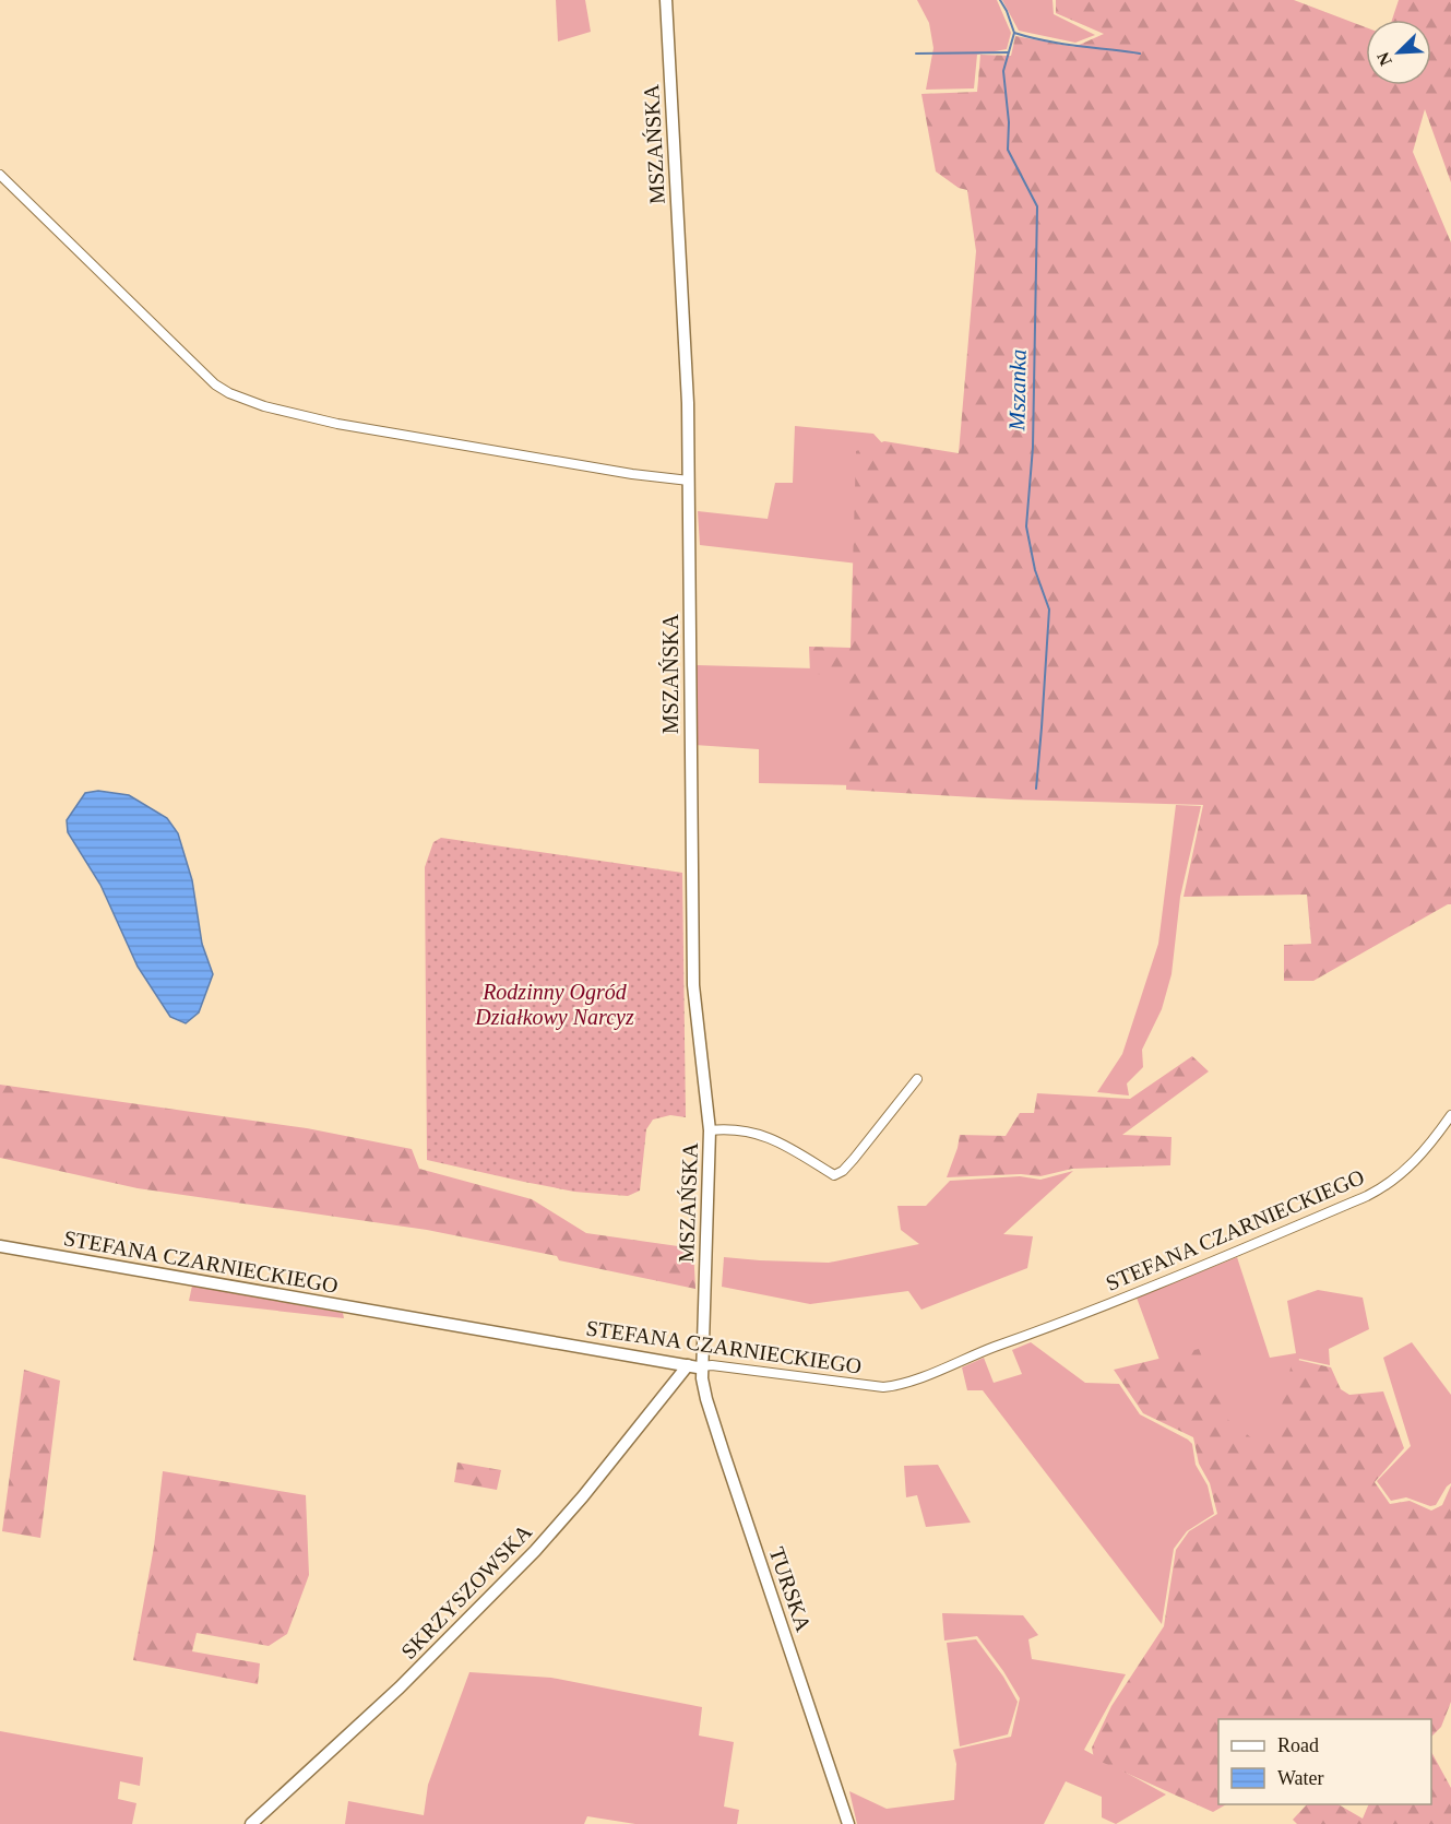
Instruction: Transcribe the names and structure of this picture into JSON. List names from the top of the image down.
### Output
{
  "streets": {
    "street": [
      "MSZAŃSKA",
      "STEFANA CZARNIECKIEGO",
      "TURSKA",
      "SKRZYSZOWSKA"
    ]
  },
  "crossings": [
    ["MSZAŃSKA", "STEFANA CZARNIECKIEGO"],
    ["MSZAŃSKA", "TURSKA"],
    ["STEFANA CZARNIECKIEGO", "TURSKA"],
    ["STEFANA CZARNIECKIEGO", "SKRZYSZOWSKA"]
  ],
  "water": ["Mszanka"],
  "parks": ["Rodzinny Ogród Działkowy Narcyz"],
  "legend": ["Road", "Water"],
  "north": "bottom left"
}
